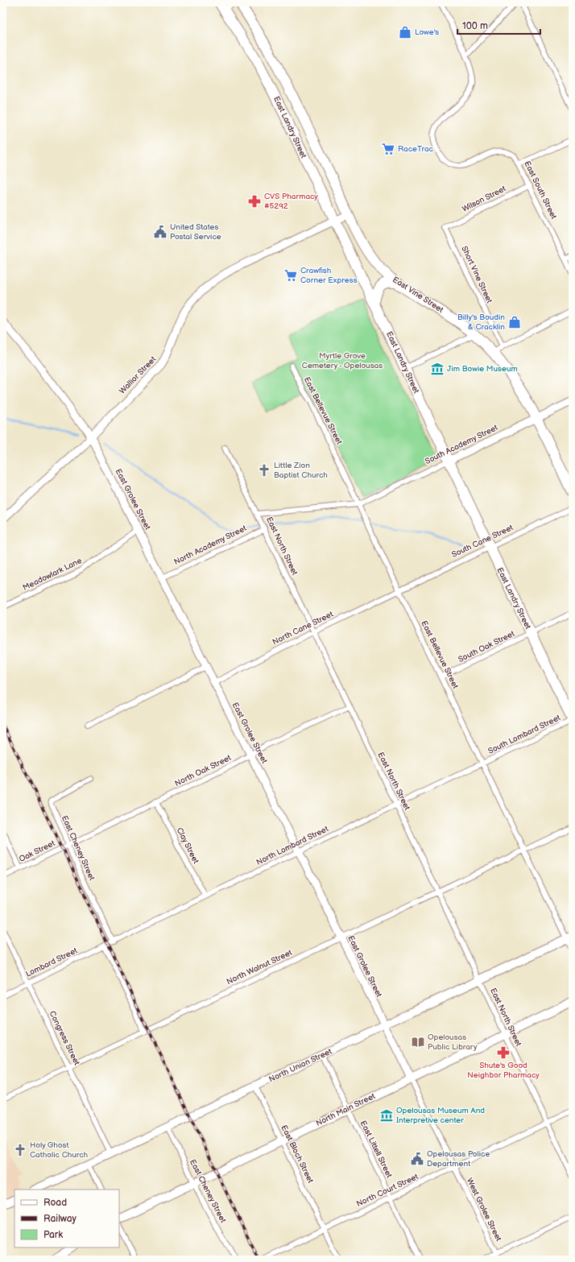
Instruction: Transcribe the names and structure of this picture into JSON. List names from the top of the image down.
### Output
{
  "streets": {
    "highway": ["East Landry Street", "East Vine Street"],
    "main road": ["North Union Street", "North Main Street"],
    "street": [
      "East South Street",
      "Wilson Street",
      "Short Vine Street",
      "Wallior Street",
      "East Bellevue Street",
      "South Academy Street",
      "East Grolee Street",
      "South Cane Street",
      "North Academy Street",
      "East North Street",
      "Meadowlark Lane",
      "North Cane Street",
      "South Oak Street",
      "South Lombard Street",
      "North Oak Street",
      "Clay Street",
      "North Lombard Street",
      "East Cheney Street",
      "Oak Street",
      "Lombard Street",
      "North Walnut Street",
      "Congress Street",
      "East Littell Street",
      "East Bloch Street",
      "North Court Street",
      "West Grolee Street"
    ]
  },
  "crossings": [
    ["East Landry Street", "Wallior Street"],
    ["East Landry Street", "South Academy Street"],
    ["East Landry Street", "South Cane Street"],
    ["East Landry Street", "South Oak Street"],
    ["East Landry Street", "South Lombard Street"],
    ["East South Street", "Wilson Street"],
    ["Wilson Street", "Short Vine Street"],
    ["East Vine Street", "Wallior Street"],
    ["East Vine Street", "South Academy Street"],
    ["Wallior Street", "East Grolee Street"],
    ["East Bellevue Street", "South Academy Street"],
    ["East Bellevue Street", "South Cane Street"],
    ["East Bellevue Street", "North Cane Street"],
    ["East Bellevue Street", "South Oak Street"],
    ["East Bellevue Street", "South Lombard Street"],
    ["East Bellevue Street", "North Lombard Street"],
    ["East Bellevue Street", "North Walnut Street"],
    ["East Bellevue Street", "North Union Street"],
    ["East Grolee Street", "North Academy Street"],
    ["East Grolee Street", "Meadowlark Lane"],
    ["East Grolee Street", "North Cane Street"],
    ["East Grolee Street", "North Oak Street"],
    ["East Grolee Street", "North Lombard Street"],
    ["East Grolee Street", "North Walnut Street"],
    ["East Grolee Street", "North Union Street"],
    ["East Grolee Street", "North Main Street"],
    ["East Grolee Street", "North Court Street"],
    ["East Grolee Street", "West Grolee Street"],
    ["South Cane Street", "North Cane Street"],
    ["North Academy Street", "East North Street"],
    ["East North Street", "North Cane Street"],
    ["East North Street", "North Oak Street"],
    ["East North Street", "North Lombard Street"],
    ["East North Street", "North Walnut Street"],
    ["East North Street", "North Union Street"],
    ["East North Street", "North Main Street"],
    ["East North Street", "North Court Street"],
    ["South Lombard Street", "North Lombard Street"],
    ["North Oak Street", "Clay Street"],
    ["North Oak Street", "East Cheney Street"],
    ["North Oak Street", "Oak Street"],
    ["Clay Street", "North Lombard Street"],
    ["North Lombard Street", "East Cheney Street"],
    ["North Lombard Street", "Lombard Street"],
    ["East Cheney Street", "Lombard Street"],
    ["East Cheney Street", "North Walnut Street"],
    ["East Cheney Street", "North Union Street"],
    ["East Cheney Street", "North Main Street"],
    ["Lombard Street", "Congress Street"],
    ["North Walnut Street", "Congress Street"],
    ["Congress Street", "North Union Street"],
    ["North Union Street", "East Littell Street"],
    ["North Union Street", "East Bloch Street"],
    ["North Main Street", "East Littell Street"],
    ["North Main Street", "East Bloch Street"],
    ["East Littell Street", "North Court Street"],
    ["East Bloch Street", "North Court Street"],
    ["North Court Street", "West Grolee Street"]
  ],
  "parks": ["Myrtle Grove Cemetery - Opelousas"],
  "places": {
    "shop": ["Lowe's", "Billy's Boudin & Cracklin"],
    "supermarket": ["RaceTrac", "Crawfish Corner Express"],
    "pharmacy": ["CVS Pharmacy #5292", "Shute's Good Neighbor Pharmacy"],
    "public building": ["United States Postal Service", "Opelousas Police Department"],
    "museum": ["Jim Bowie Museum", "Opelousas Museum And Interpretive center"],
    "church": ["Little Zion Baptist Church", "Holy Ghost Catholic Church"],
    "library": ["Opelousas Public Library"]
  },
  "legend": ["Road", "Railway", "Park"],
  "scale_bar": "100 m"
}
